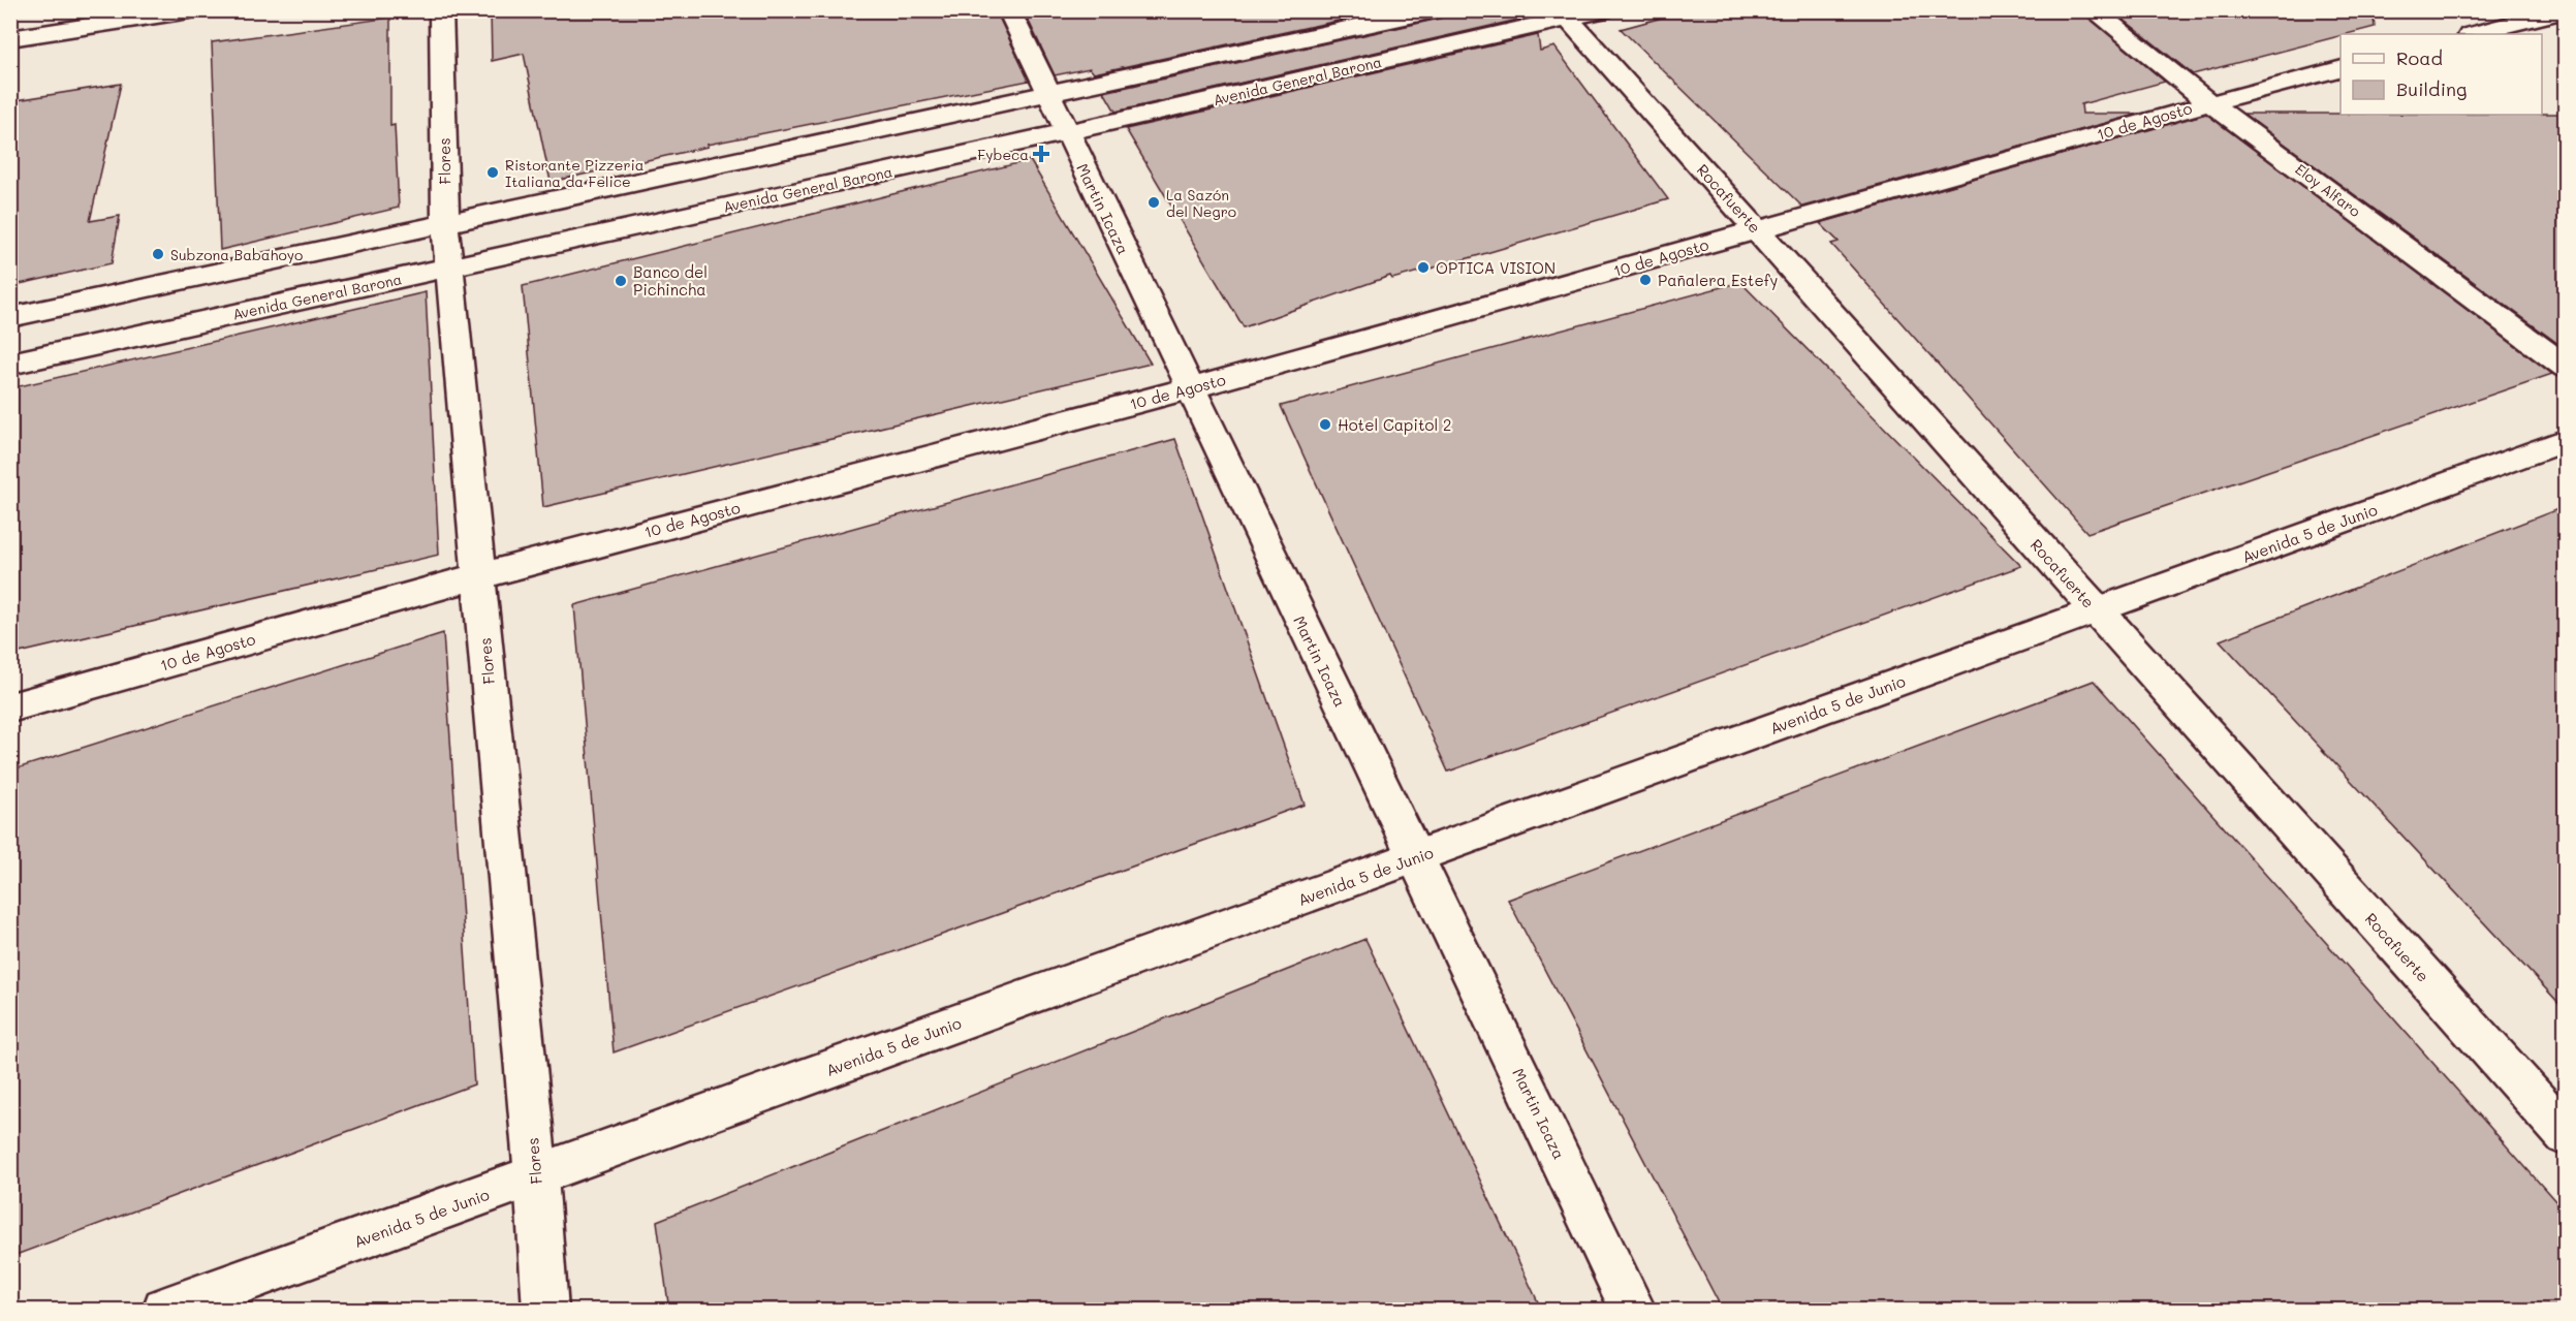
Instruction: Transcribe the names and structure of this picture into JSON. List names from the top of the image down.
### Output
{
  "streets": {
    "street": [
      "Avenida General Barona",
      "10 de Agosto",
      "Flores",
      "Eloy Alfaro",
      "Rocafuerte",
      "Martin Icaza",
      "Avenida 5 de Junio"
    ]
  },
  "crossings": [
    ["Avenida General Barona", "Flores"],
    ["Avenida General Barona", "Rocafuerte"],
    ["Avenida General Barona", "Martin Icaza"],
    ["10 de Agosto", "Flores"],
    ["10 de Agosto", "Eloy Alfaro"],
    ["10 de Agosto", "Rocafuerte"],
    ["10 de Agosto", "Martin Icaza"],
    ["Flores", "Avenida 5 de Junio"],
    ["Rocafuerte", "Avenida 5 de Junio"],
    ["Martin Icaza", "Avenida 5 de Junio"]
  ],
  "places": {
    "health": ["Fybeca"],
    "other": [
      "Ristorante Pizzeria Italiana da Felice",
      "La Sazón del Negro",
      "Subzona Babahoyo",
      "OPTICA VISION",
      "Pañalera Estefy",
      "Banco del Pichincha",
      "Hotel Capitol 2"
    ]
  },
  "legend": ["Road", "Building"]
}
